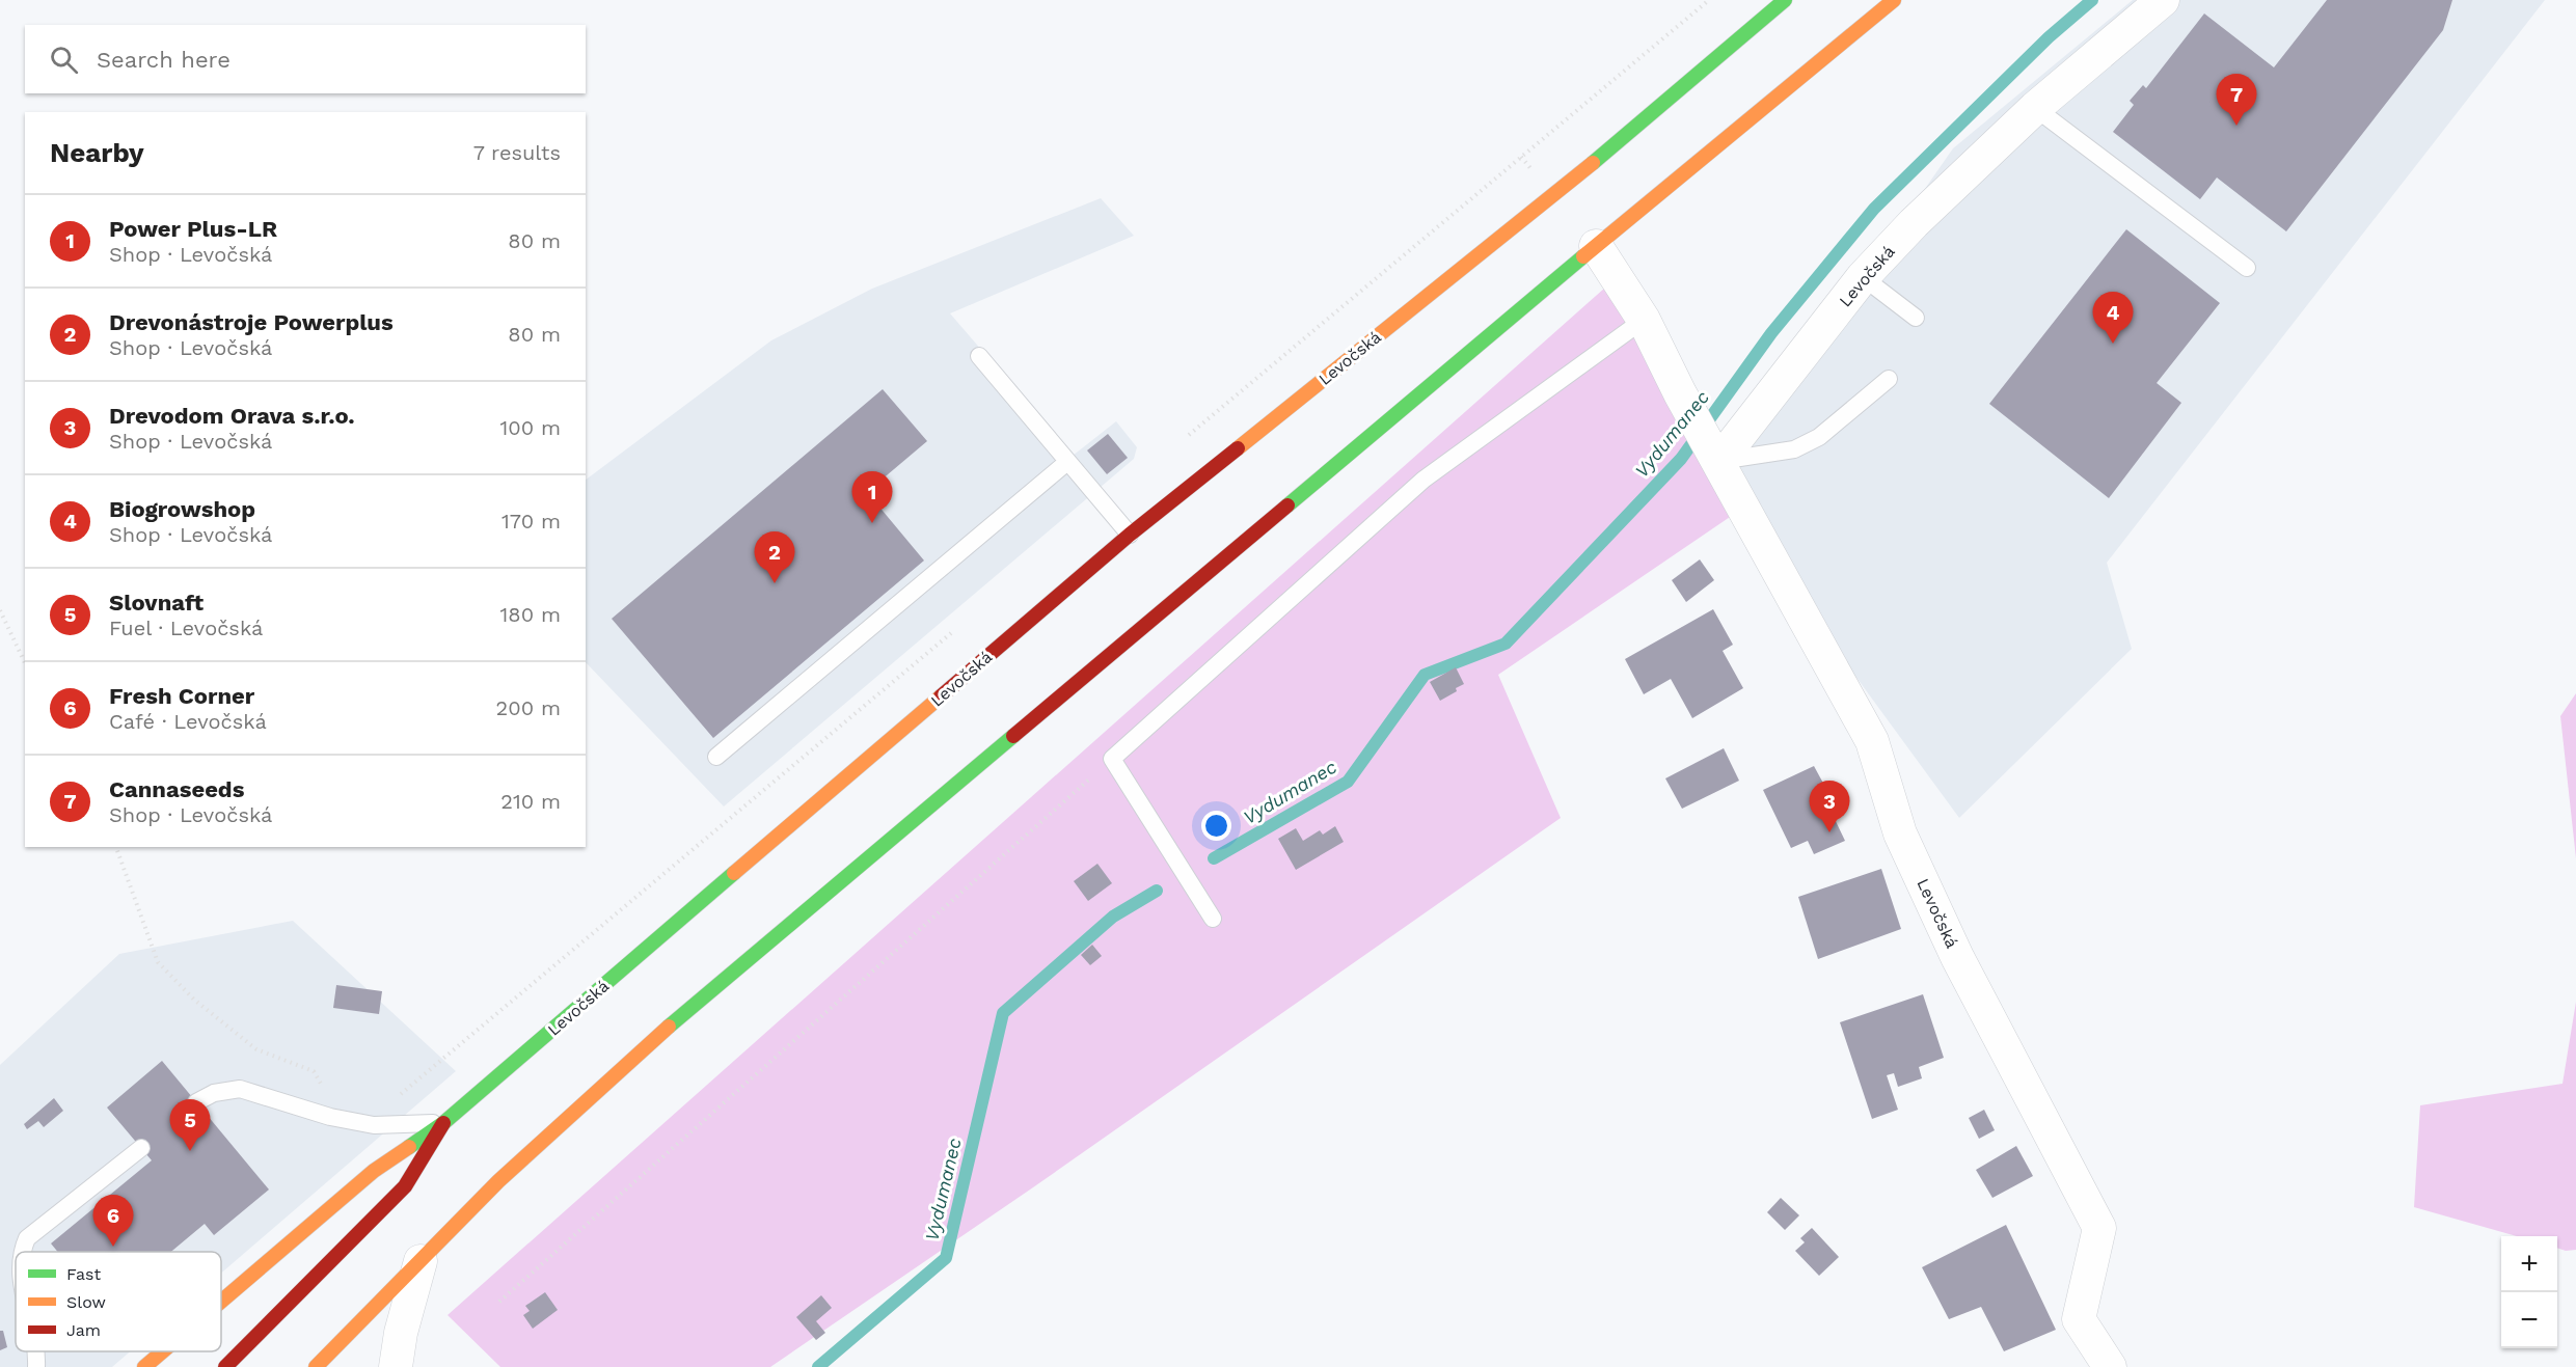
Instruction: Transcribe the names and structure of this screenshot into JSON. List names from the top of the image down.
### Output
{
  "streets": {
    "main road": ["Levočská"]
  },
  "water": ["Vydumanec"],
  "legend": ["Fast", "Slow", "Jam"],
  "page": {
    "search": "Search here",
    "pins": [
      "7",
      "4",
      "1",
      "2",
      "3",
      "5",
      "6"
    ],
    "heading": ["Nearby", "7 results"],
    "list": [
      {
        "mark": "1",
        "name": "Power Plus-LR",
        "note": "Shop · Levočská",
        "value": "80 m"
      },
      {
        "mark": "2",
        "name": "Drevonástroje Powerplus",
        "note": "Shop · Levočská",
        "value": "80 m"
      },
      {
        "mark": "3",
        "name": "Drevodom Orava s.r.o.",
        "note": "Shop · Levočská",
        "value": "100 m"
      },
      {
        "mark": "4",
        "name": "Biogrowshop",
        "note": "Shop · Levočská",
        "value": "170 m"
      },
      {
        "mark": "5",
        "name": "Slovnaft",
        "note": "Fuel · Levočská",
        "value": "180 m"
      },
      {
        "mark": "6",
        "name": "Fresh Corner",
        "note": "Café · Levočská",
        "value": "200 m"
      },
      {
        "mark": "7",
        "name": "Cannaseeds",
        "note": "Shop · Levočská",
        "value": "210 m"
      }
    ],
    "map_buttons": ["+", "−"]
  }
}
